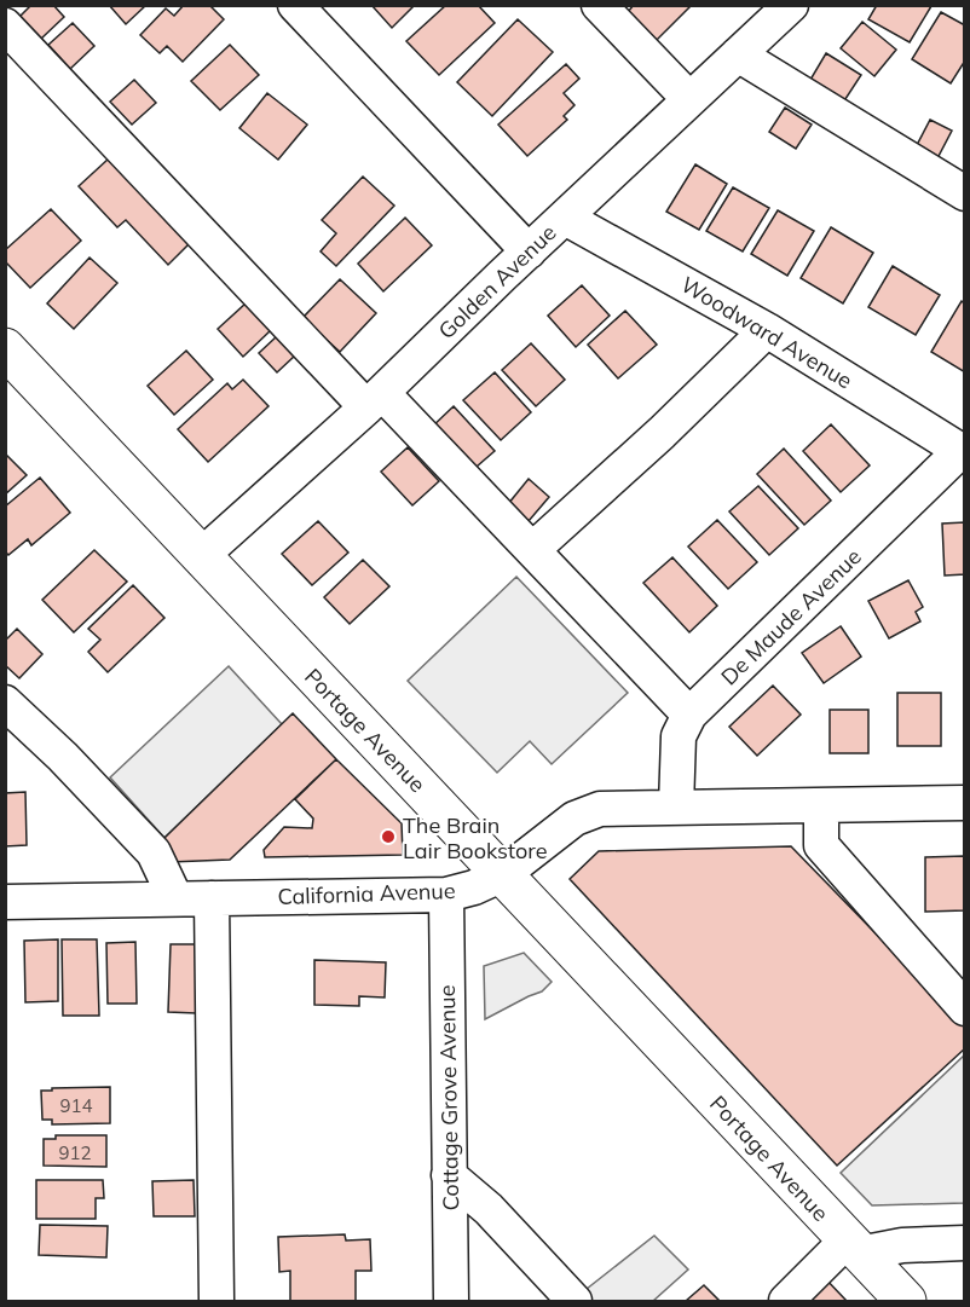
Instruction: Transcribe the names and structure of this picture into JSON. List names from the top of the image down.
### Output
{
  "streets": {
    "main road": ["Portage Avenue"],
    "street": [
      "Golden Avenue",
      "Woodward Avenue",
      "De Maude Avenue",
      "California Avenue",
      "Cottage Grove Avenue"
    ]
  },
  "crossings": [
    ["Golden Avenue", "Woodward Avenue"],
    ["Golden Avenue", "Portage Avenue"],
    ["Woodward Avenue", "De Maude Avenue"],
    ["De Maude Avenue", "California Avenue"],
    ["Portage Avenue", "California Avenue"],
    ["California Avenue", "Cottage Grove Avenue"]
  ],
  "places": ["The Brain Lair Bookstore"],
  "house_numbers": ["914", "912"]
}
